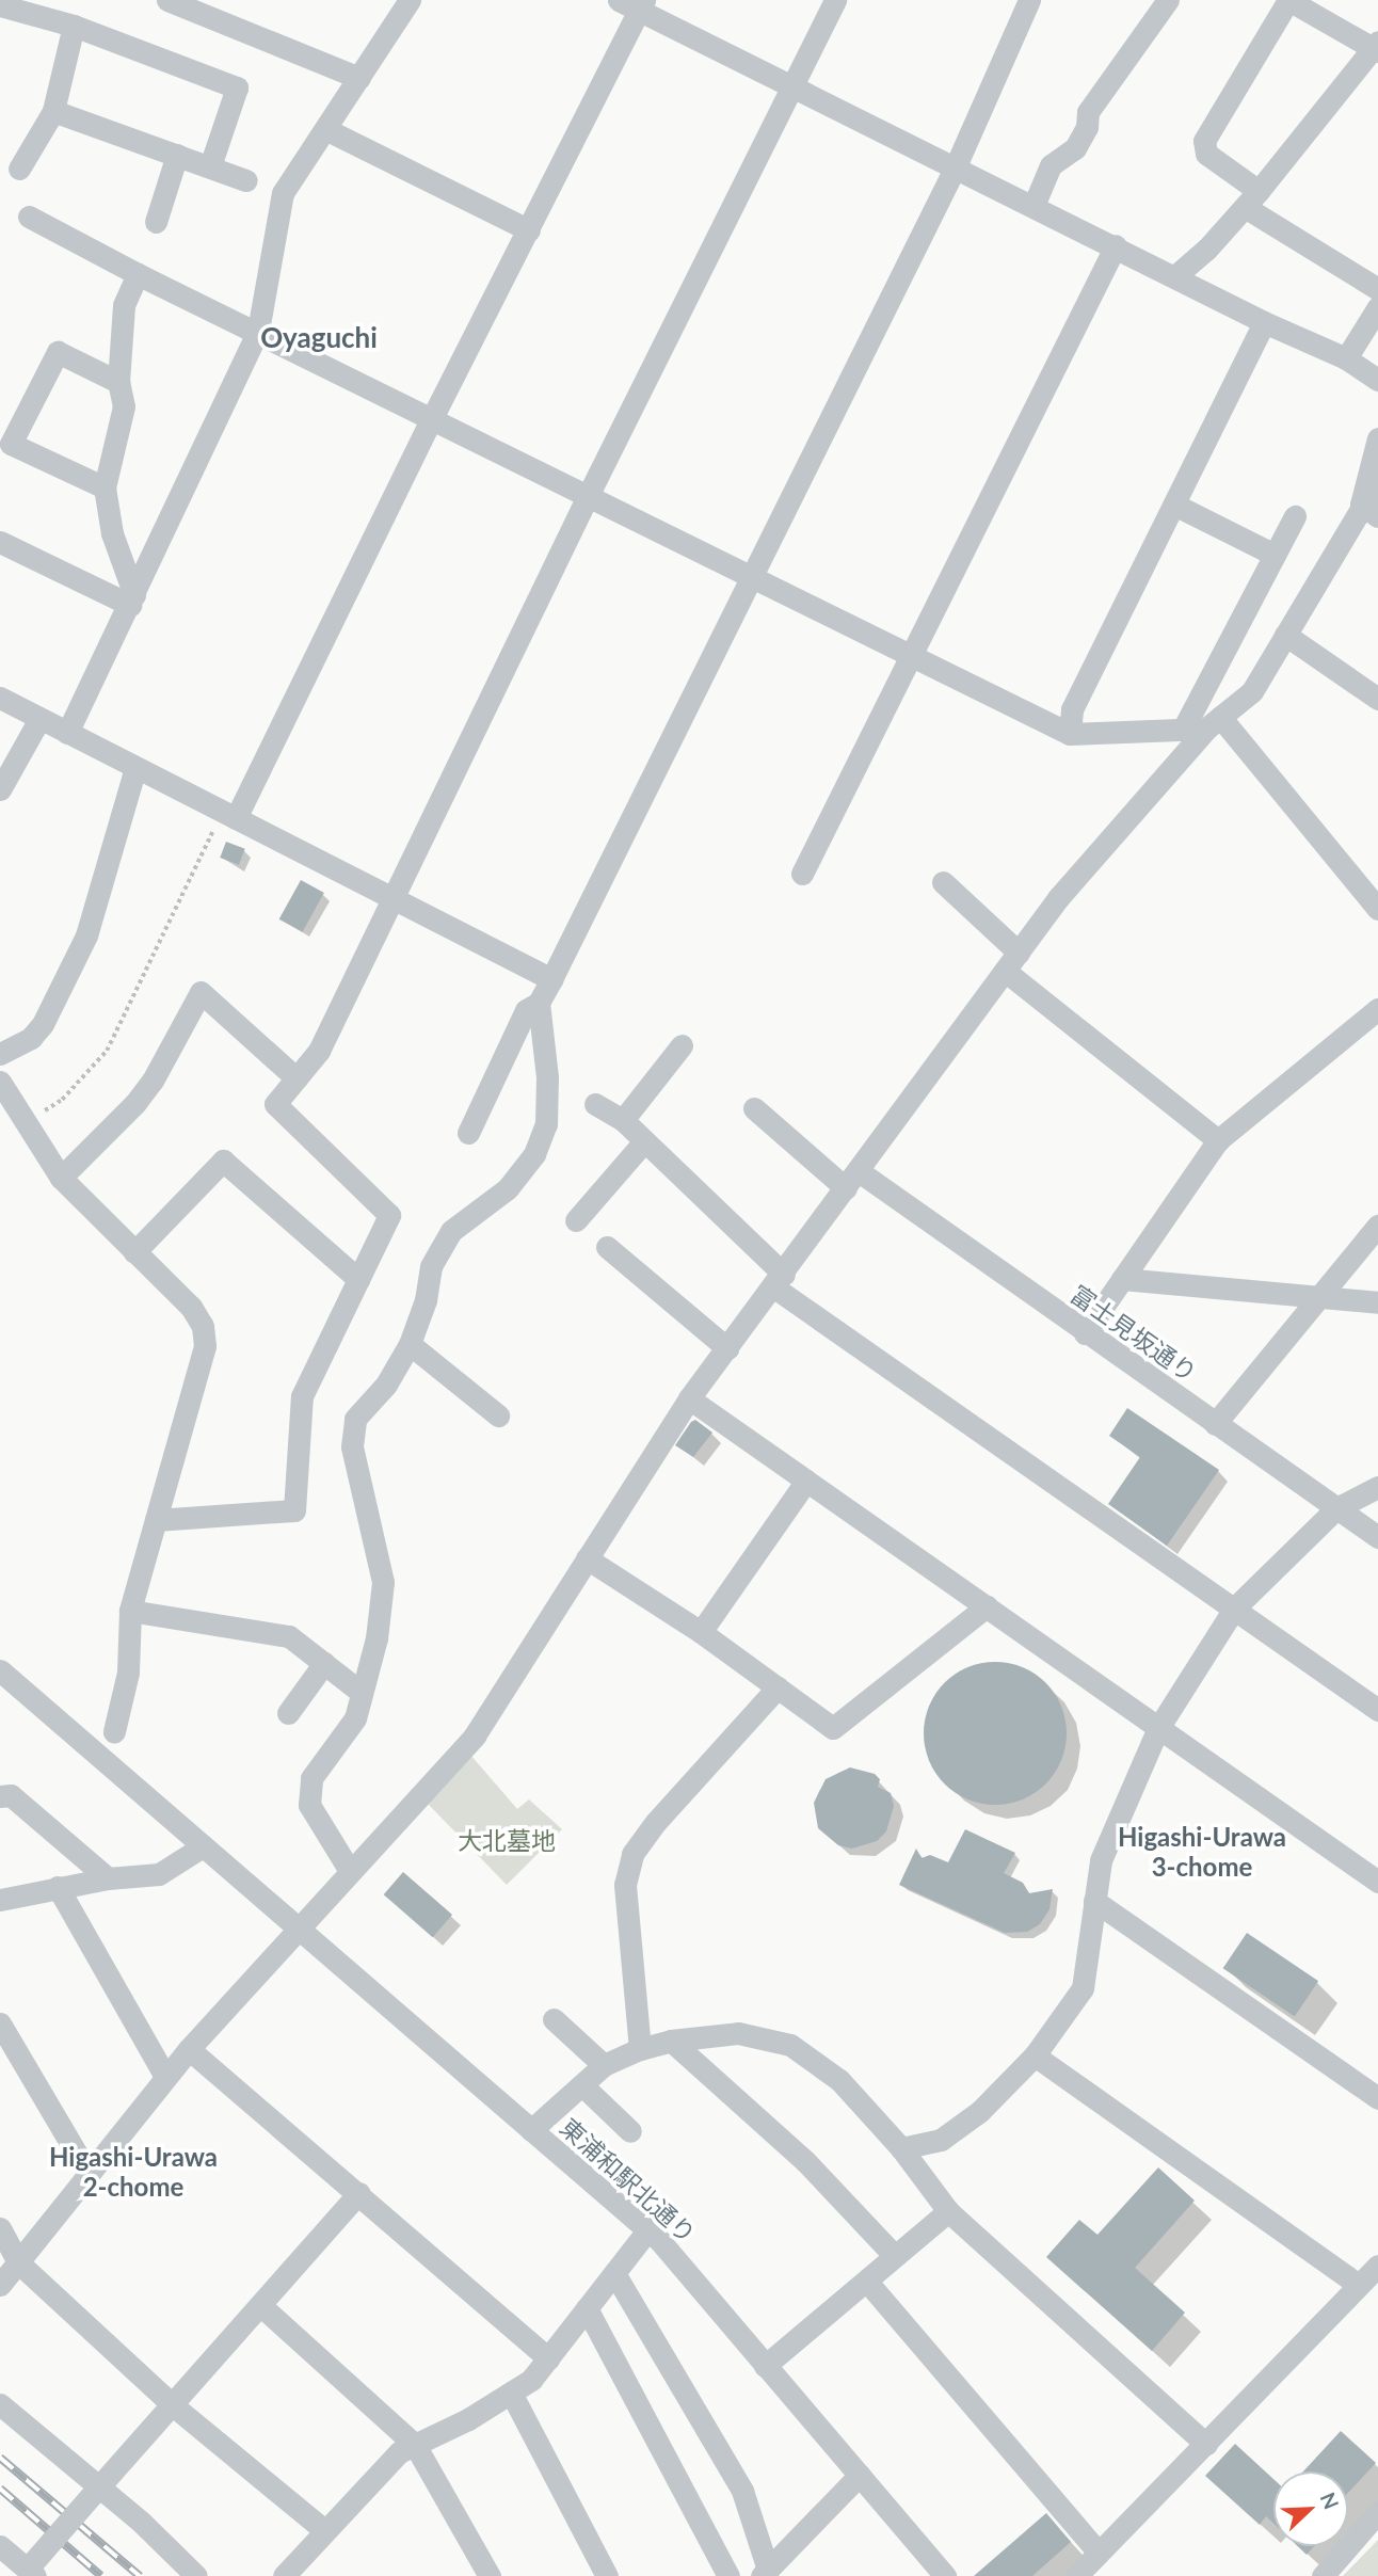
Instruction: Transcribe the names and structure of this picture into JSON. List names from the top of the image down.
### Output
{
  "streets": {
    "street": ["富士見坂通り", "東浦和駅北通り"]
  },
  "districts": ["Oyaguchi", "Higashi-Urawa 3-chome", "Higashi-Urawa 2-chome"],
  "parks": ["大北墓地"],
  "north": "top right"
}
